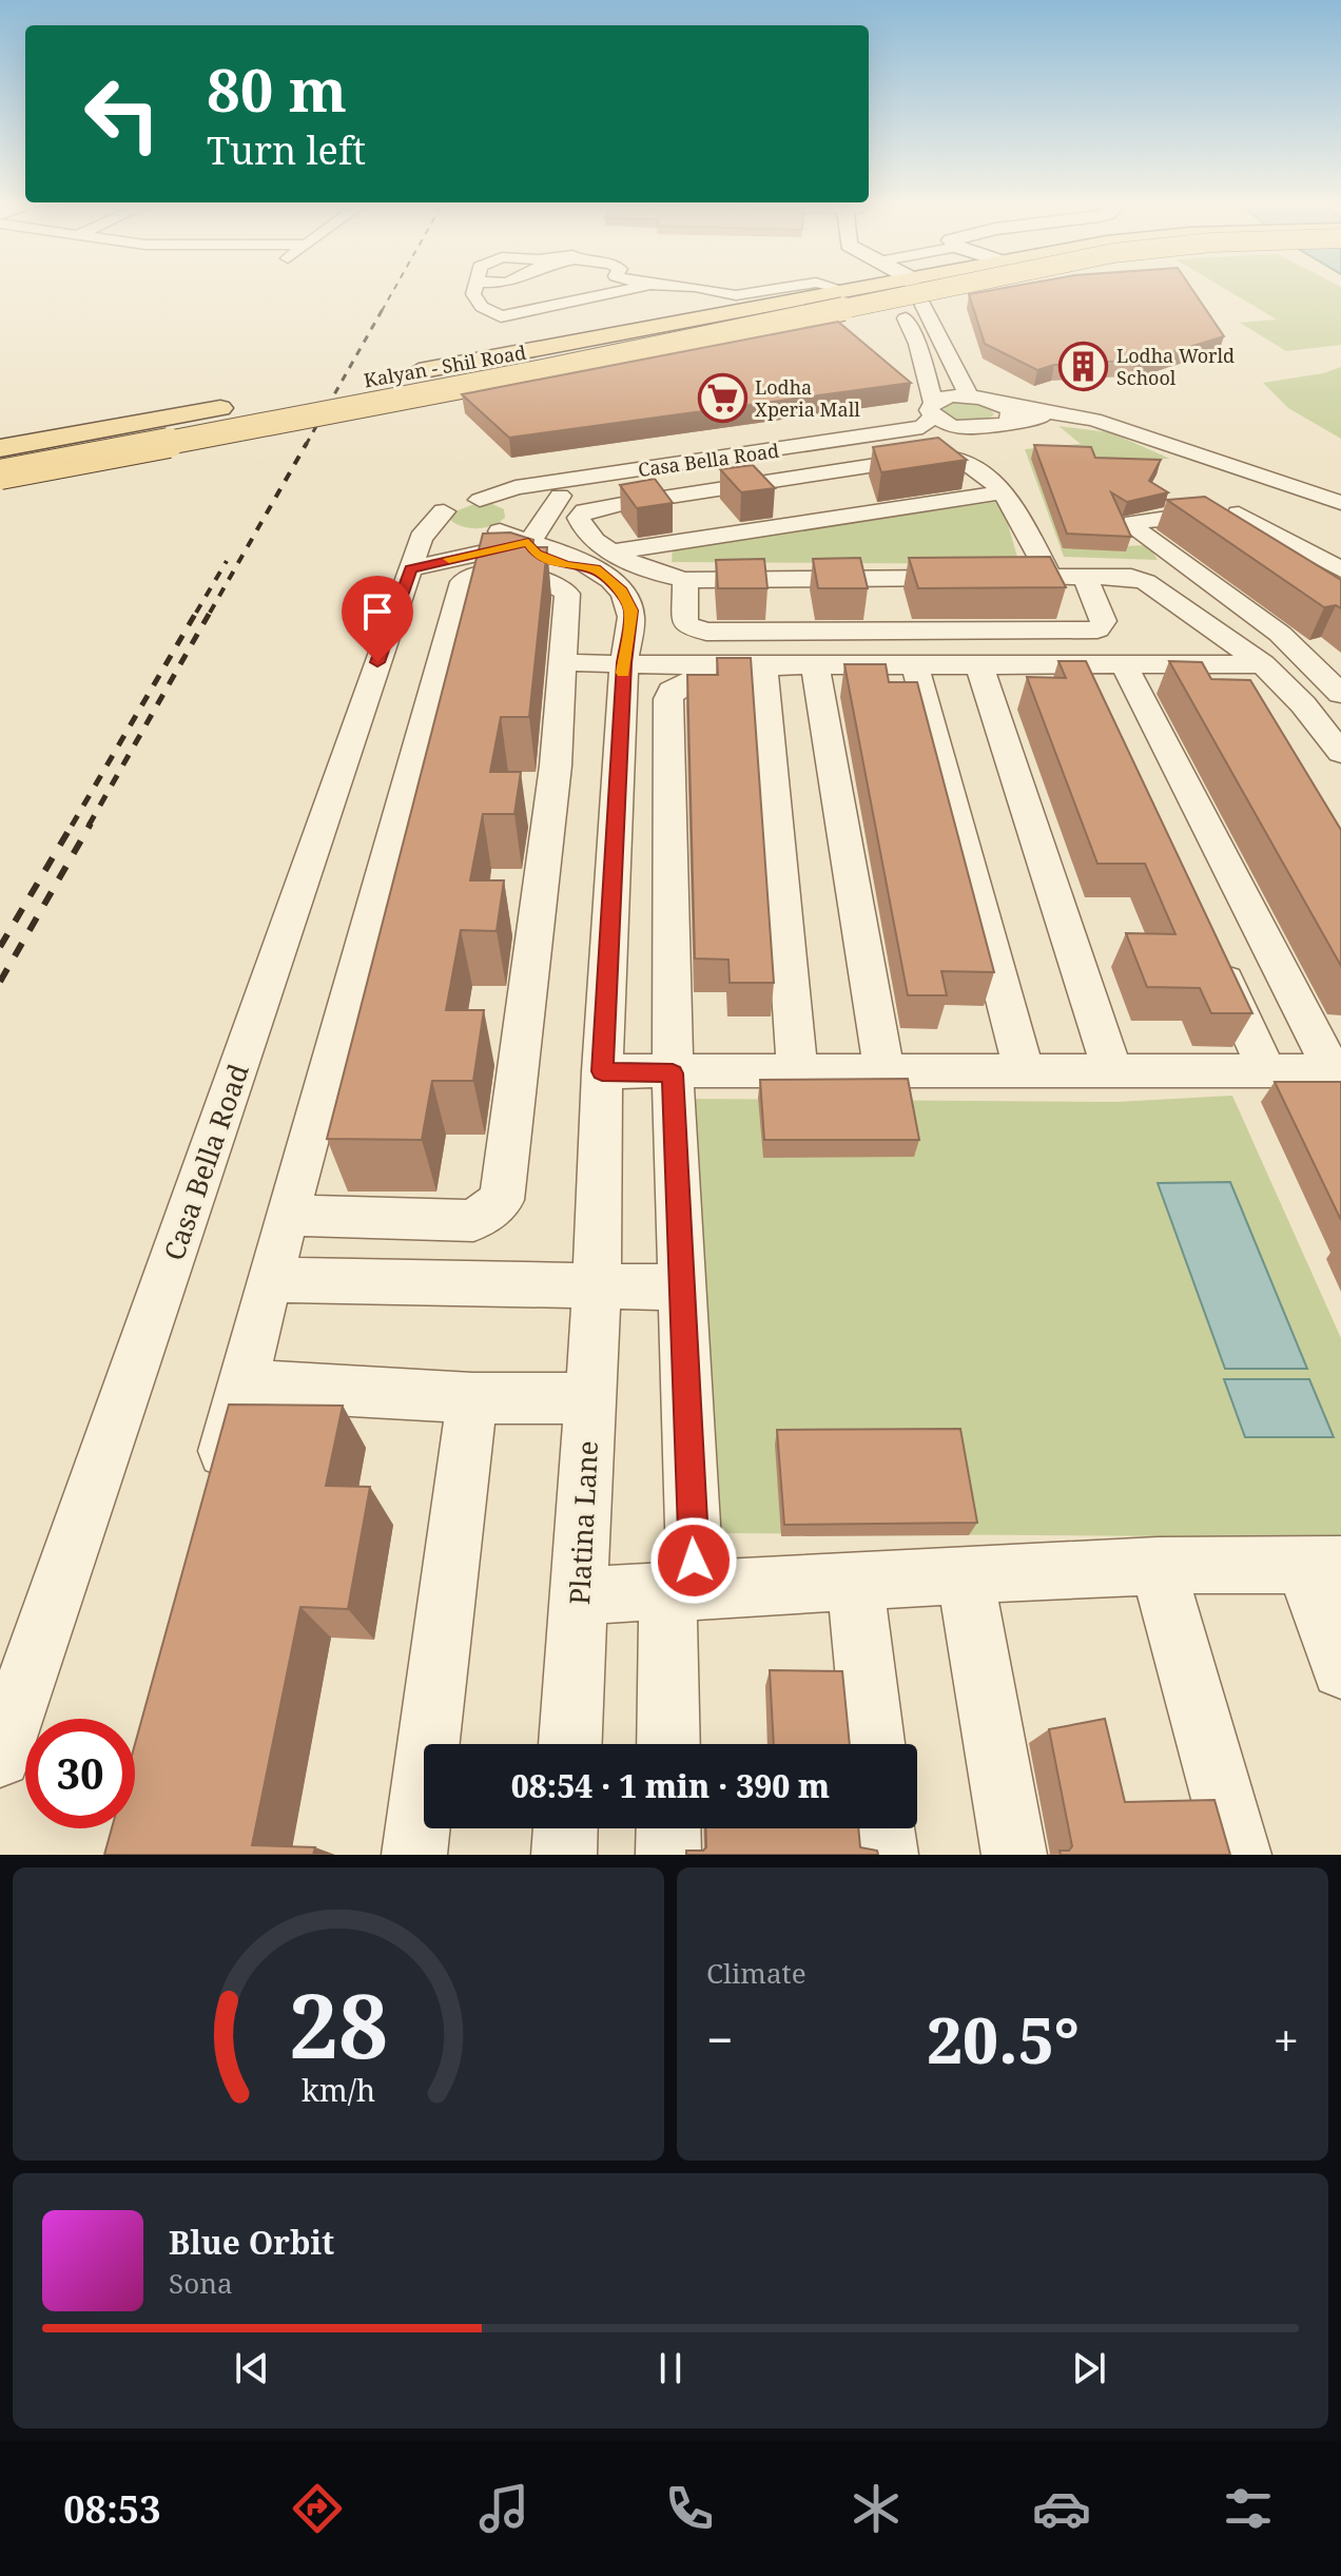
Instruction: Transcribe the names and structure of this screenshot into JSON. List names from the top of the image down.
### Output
{
  "streets": {
    "main road": ["Kalyan - Shil Road"],
    "street": ["Casa Bella Road", "Platina Lane"]
  },
  "places": {
    "building": ["Lodha World School"],
    "supermarket": ["Lodha Xperia Mall"]
  },
  "page": {
    "turn": ["80 m", "Turn left"],
    "limit": "30",
    "trip": "08:54 · 1 min · 390 m",
    "tile": "Climate",
    "heat": ["−", "20.5°", "+"],
    "song": ["Blue Orbit", "Sona"],
    "tabs": "08:53",
    "gauge": ["28", "km/h"]
  }
}
